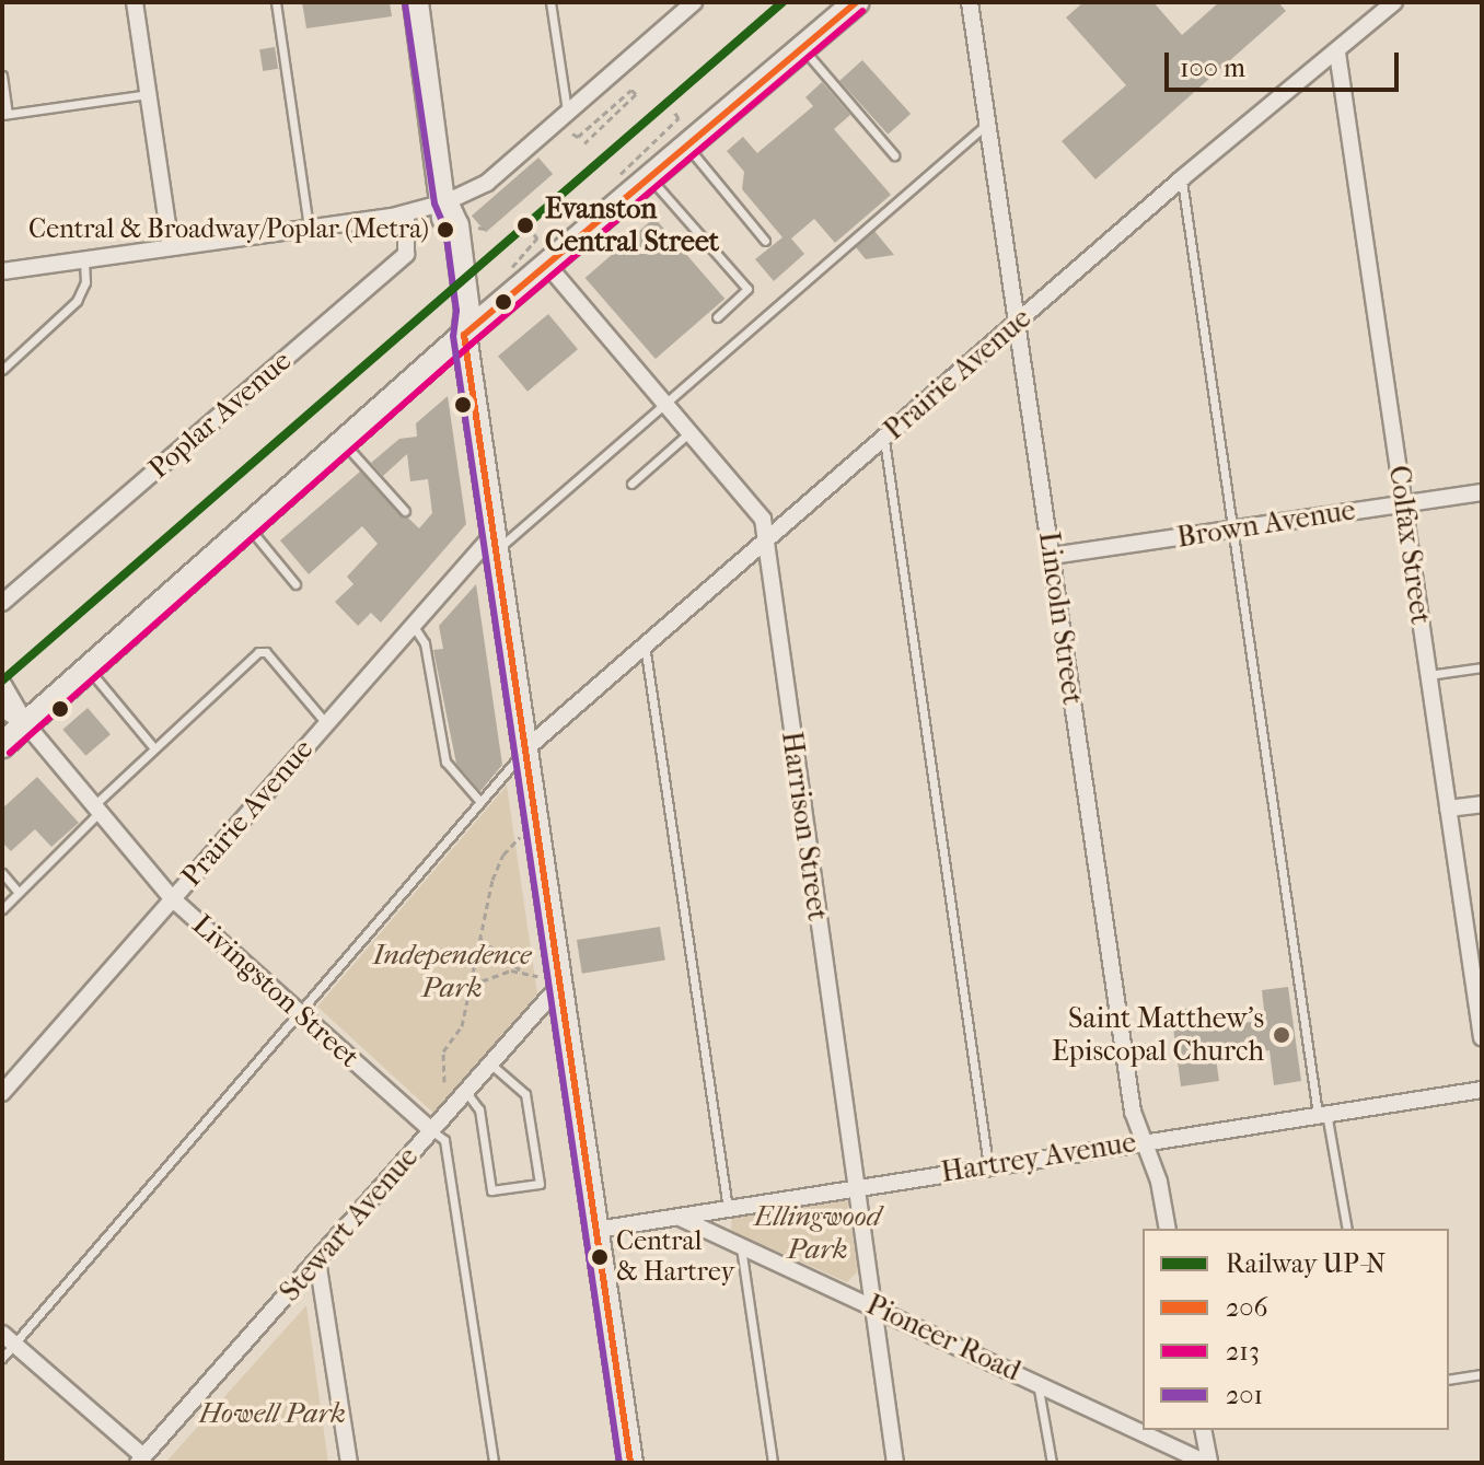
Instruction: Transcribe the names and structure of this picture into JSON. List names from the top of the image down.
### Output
{
  "streets": {
    "street": [
      "Prairie Avenue",
      "Poplar Avenue",
      "Brown Avenue",
      "Colfax Street",
      "Lincoln Street",
      "Harrison Street",
      "Livingston Street",
      "Hartrey Avenue",
      "Stewart Avenue",
      "Pioneer Road"
    ]
  },
  "crossings": [
    ["Prairie Avenue", "Colfax Street"],
    ["Prairie Avenue", "Lincoln Street"],
    ["Prairie Avenue", "Harrison Street"],
    ["Prairie Avenue", "Livingston Street"],
    ["Brown Avenue", "Colfax Street"],
    ["Brown Avenue", "Lincoln Street"],
    ["Lincoln Street", "Hartrey Avenue"],
    ["Harrison Street", "Hartrey Avenue"],
    ["Harrison Street", "Pioneer Road"],
    ["Livingston Street", "Stewart Avenue"],
    ["Hartrey Avenue", "Pioneer Road"]
  ],
  "parks": ["Independence Park", "Ellingwood Park", "Howell Park"],
  "places": [
    "Evanston Central Street",
    "Central & Broadway/Poplar (Metra)",
    "Saint Matthew's Episcopal Church",
    "Central & Hartrey"
  ],
  "lines": [
    "rail line UP-N",
    "transit line 206",
    "transit line 201",
    "transit line 213"
  ],
  "legend": [
    "Railway UP-N",
    "206",
    "213",
    "201"
  ],
  "scale_bar": "100 m"
}
